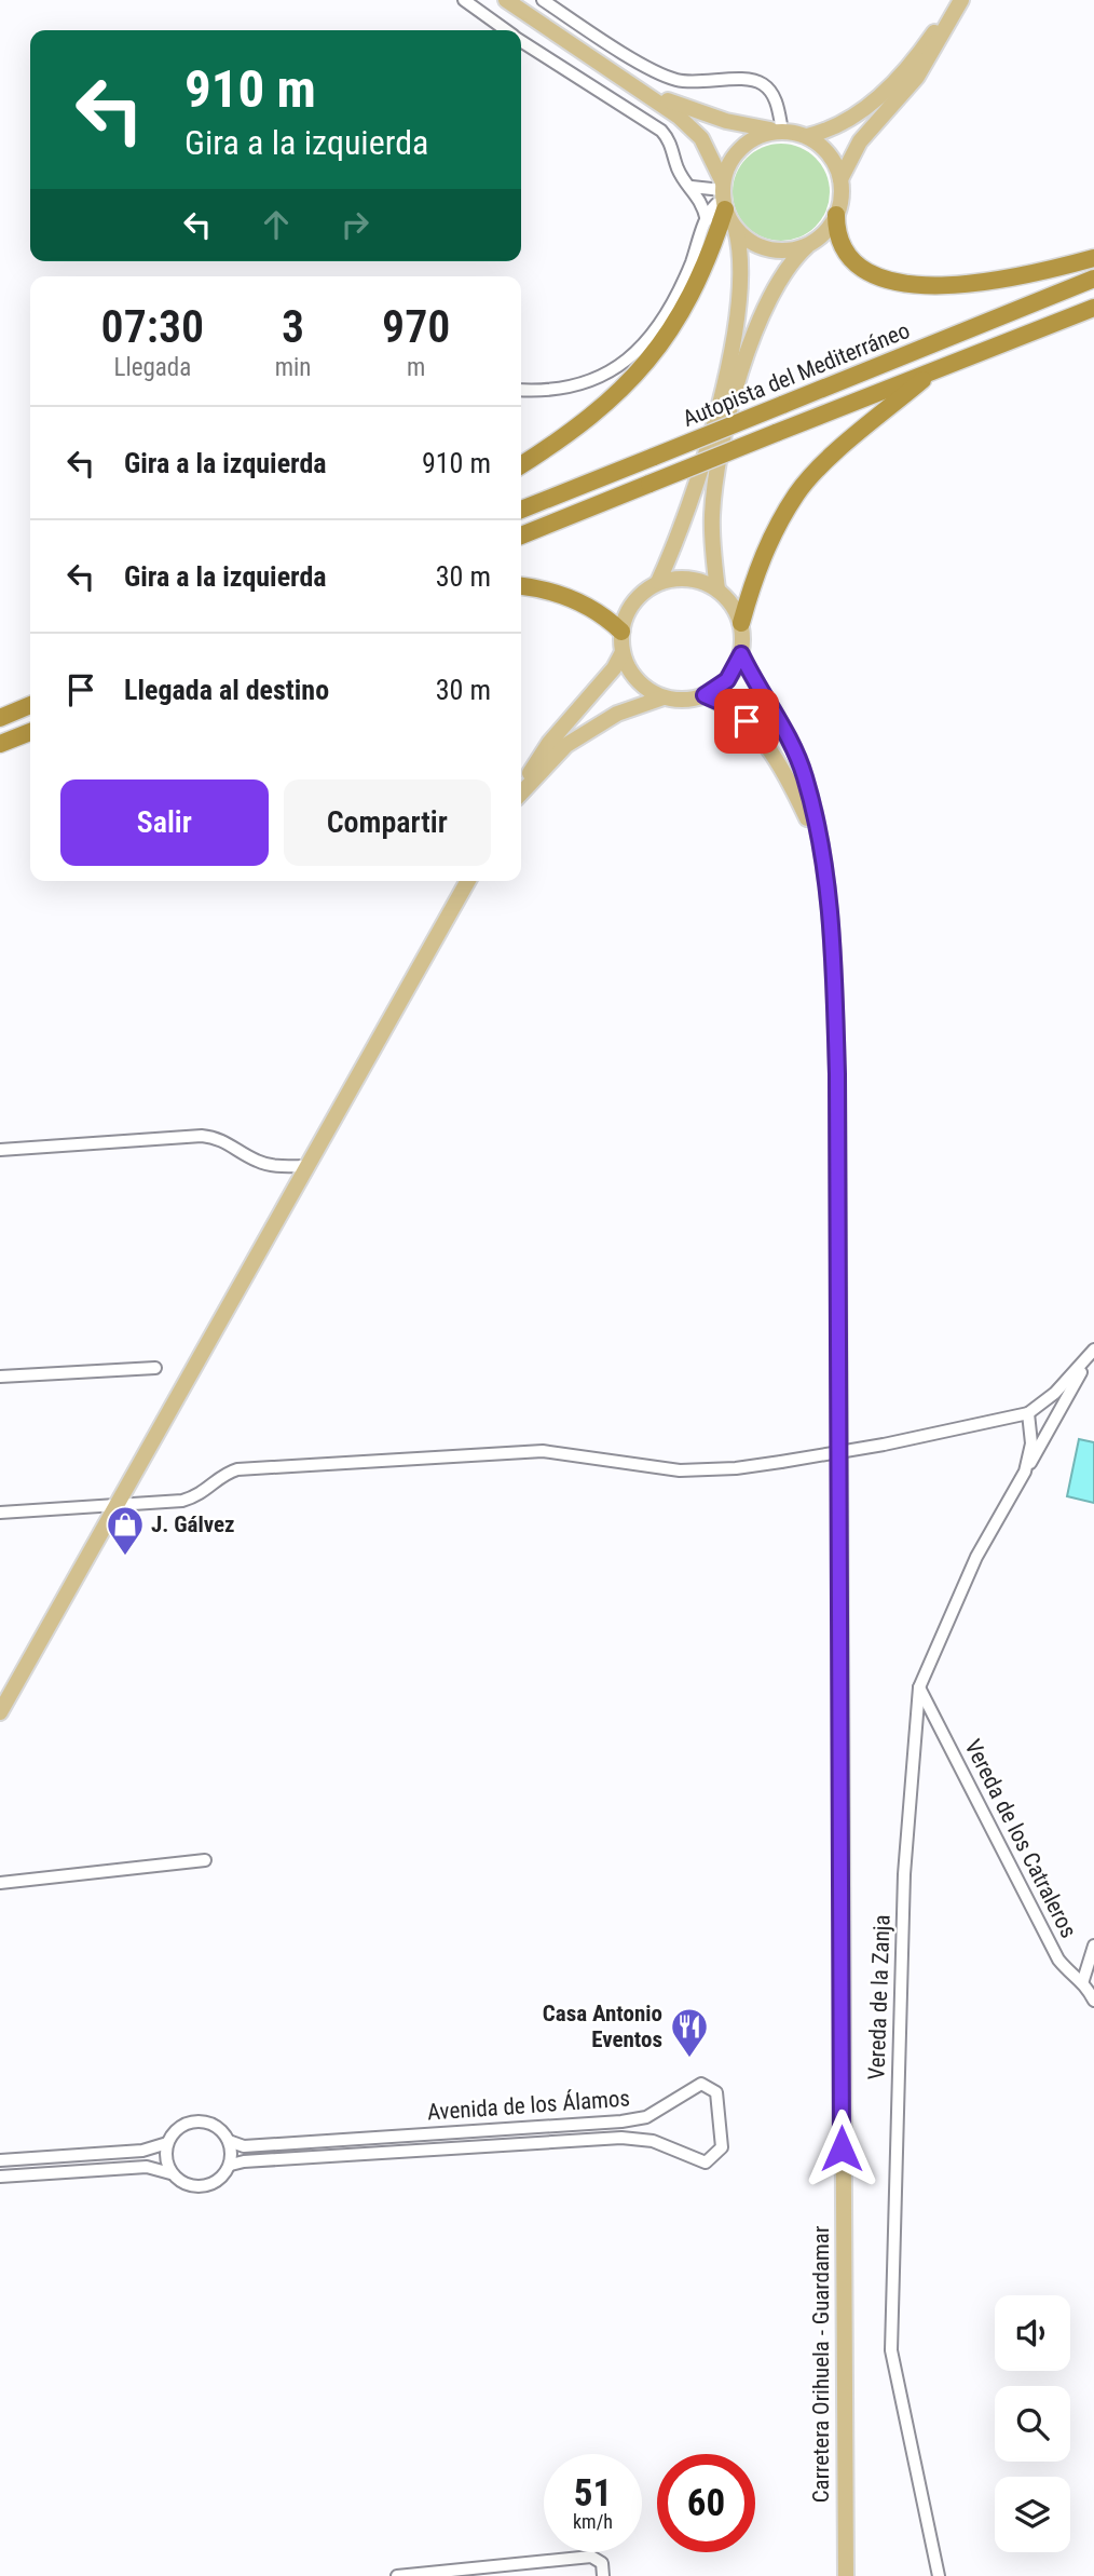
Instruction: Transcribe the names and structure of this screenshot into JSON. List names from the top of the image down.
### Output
{
  "streets": {
    "highway": ["Autopista del Mediterráneo"],
    "main road": ["Carretera Orihuela - Guardamar"],
    "street": ["Vereda de los Catraleros", "Vereda de la Zanja", "Avenida de los Álamos"]
  },
  "crossings": [
    ["Vereda de los Catraleros", "Vereda de la Zanja"]
  ],
  "places": {
    "shop": ["J. Gálvez"],
    "restaurant": ["Casa Antonio Eventos"]
  },
  "page": {
    "turn": ["910 m", "Gira a la izquierda"],
    "eta": [
      "07:30",
      "Llegada",
      "3",
      "min",
      "970",
      "m"
    ],
    "list": [
      {
        "name": "Gira a la izquierda",
        "value": "910 m"
      },
      {
        "name": "Gira a la izquierda",
        "value": "30 m"
      },
      {
        "name": "Llegada al destino",
        "value": "30 m"
      }
    ],
    "buttons": ["Salir", "Compartir"],
    "speed": "51 km/h",
    "limit": "60"
  }
}
